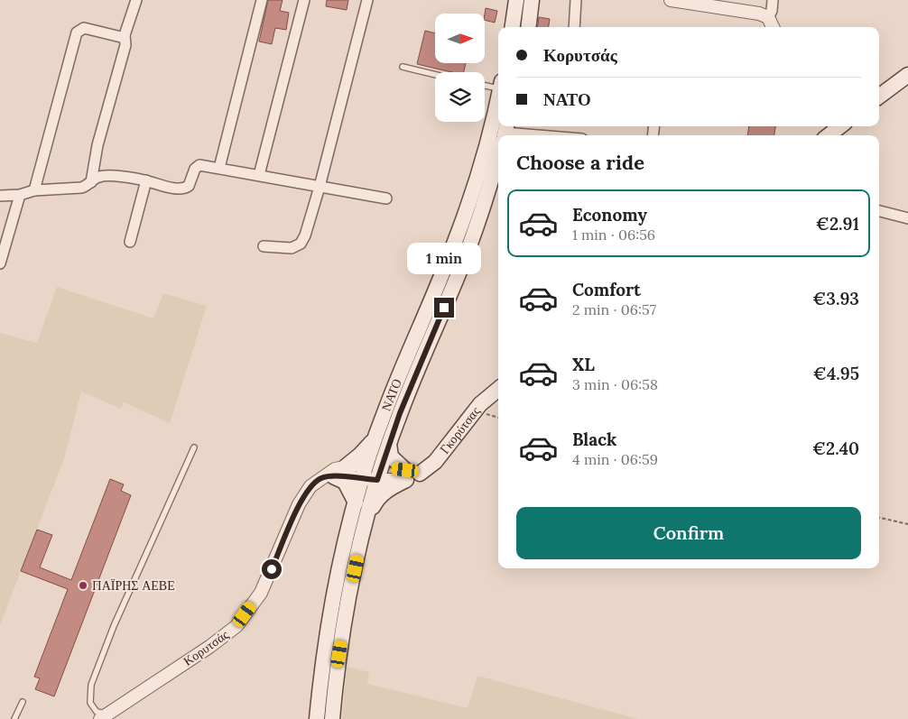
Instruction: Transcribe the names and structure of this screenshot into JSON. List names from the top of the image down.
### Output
{
  "streets": {
    "main road": ["ΝΑΤΟ", "Γκορύτσας"],
    "street": ["Κορυτσάς"]
  },
  "crossings": [
    ["ΝΑΤΟ", "Γκορύτσας"]
  ],
  "places": ["ΠΑΪΡΗΣ ΑΕΒΕ"],
  "north": "right",
  "page": {
    "banner": ["Κορυτσάς", "ΝΑΤΟ"],
    "heading": "Choose a ride",
    "list": [
      {
        "name": "Economy",
        "note": "1 min · 06:56",
        "value": "€2.91"
      },
      {
        "name": "Comfort",
        "note": "2 min · 06:57",
        "value": "€3.93"
      },
      {
        "name": "XL",
        "note": "3 min · 06:58",
        "value": "€4.95"
      },
      {
        "name": "Black",
        "note": "4 min · 06:59",
        "value": "€2.40"
      }
    ],
    "bubble": "1 min",
    "buttons": "Confirm"
  }
}
